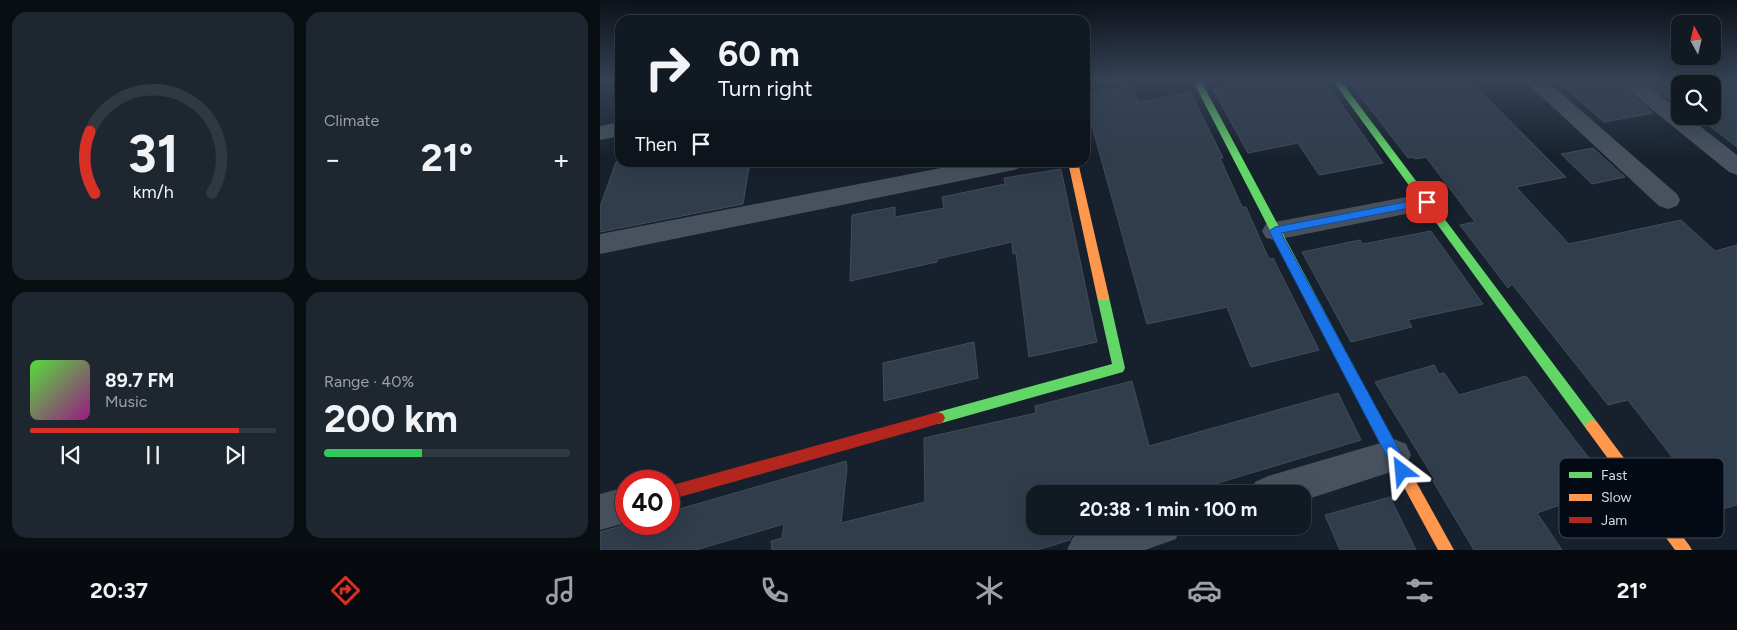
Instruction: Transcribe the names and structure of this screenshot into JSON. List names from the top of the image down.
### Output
{
  "legend": ["Fast", "Slow", "Jam"],
  "north": "top",
  "page": {
    "tile": [
      "Climate",
      ["Range · 40%", "200 km"]
    ],
    "turn": ["60 m", "Turn right"],
    "then": "Then",
    "heat": ["−", "21°", "+"],
    "song": ["89.7 FM", "Music"],
    "limit": "40",
    "trip": "20:38 · 1 min · 100 m",
    "tabs": ["20:37", "21°"],
    "gauge": ["31", "km/h"]
  }
}
